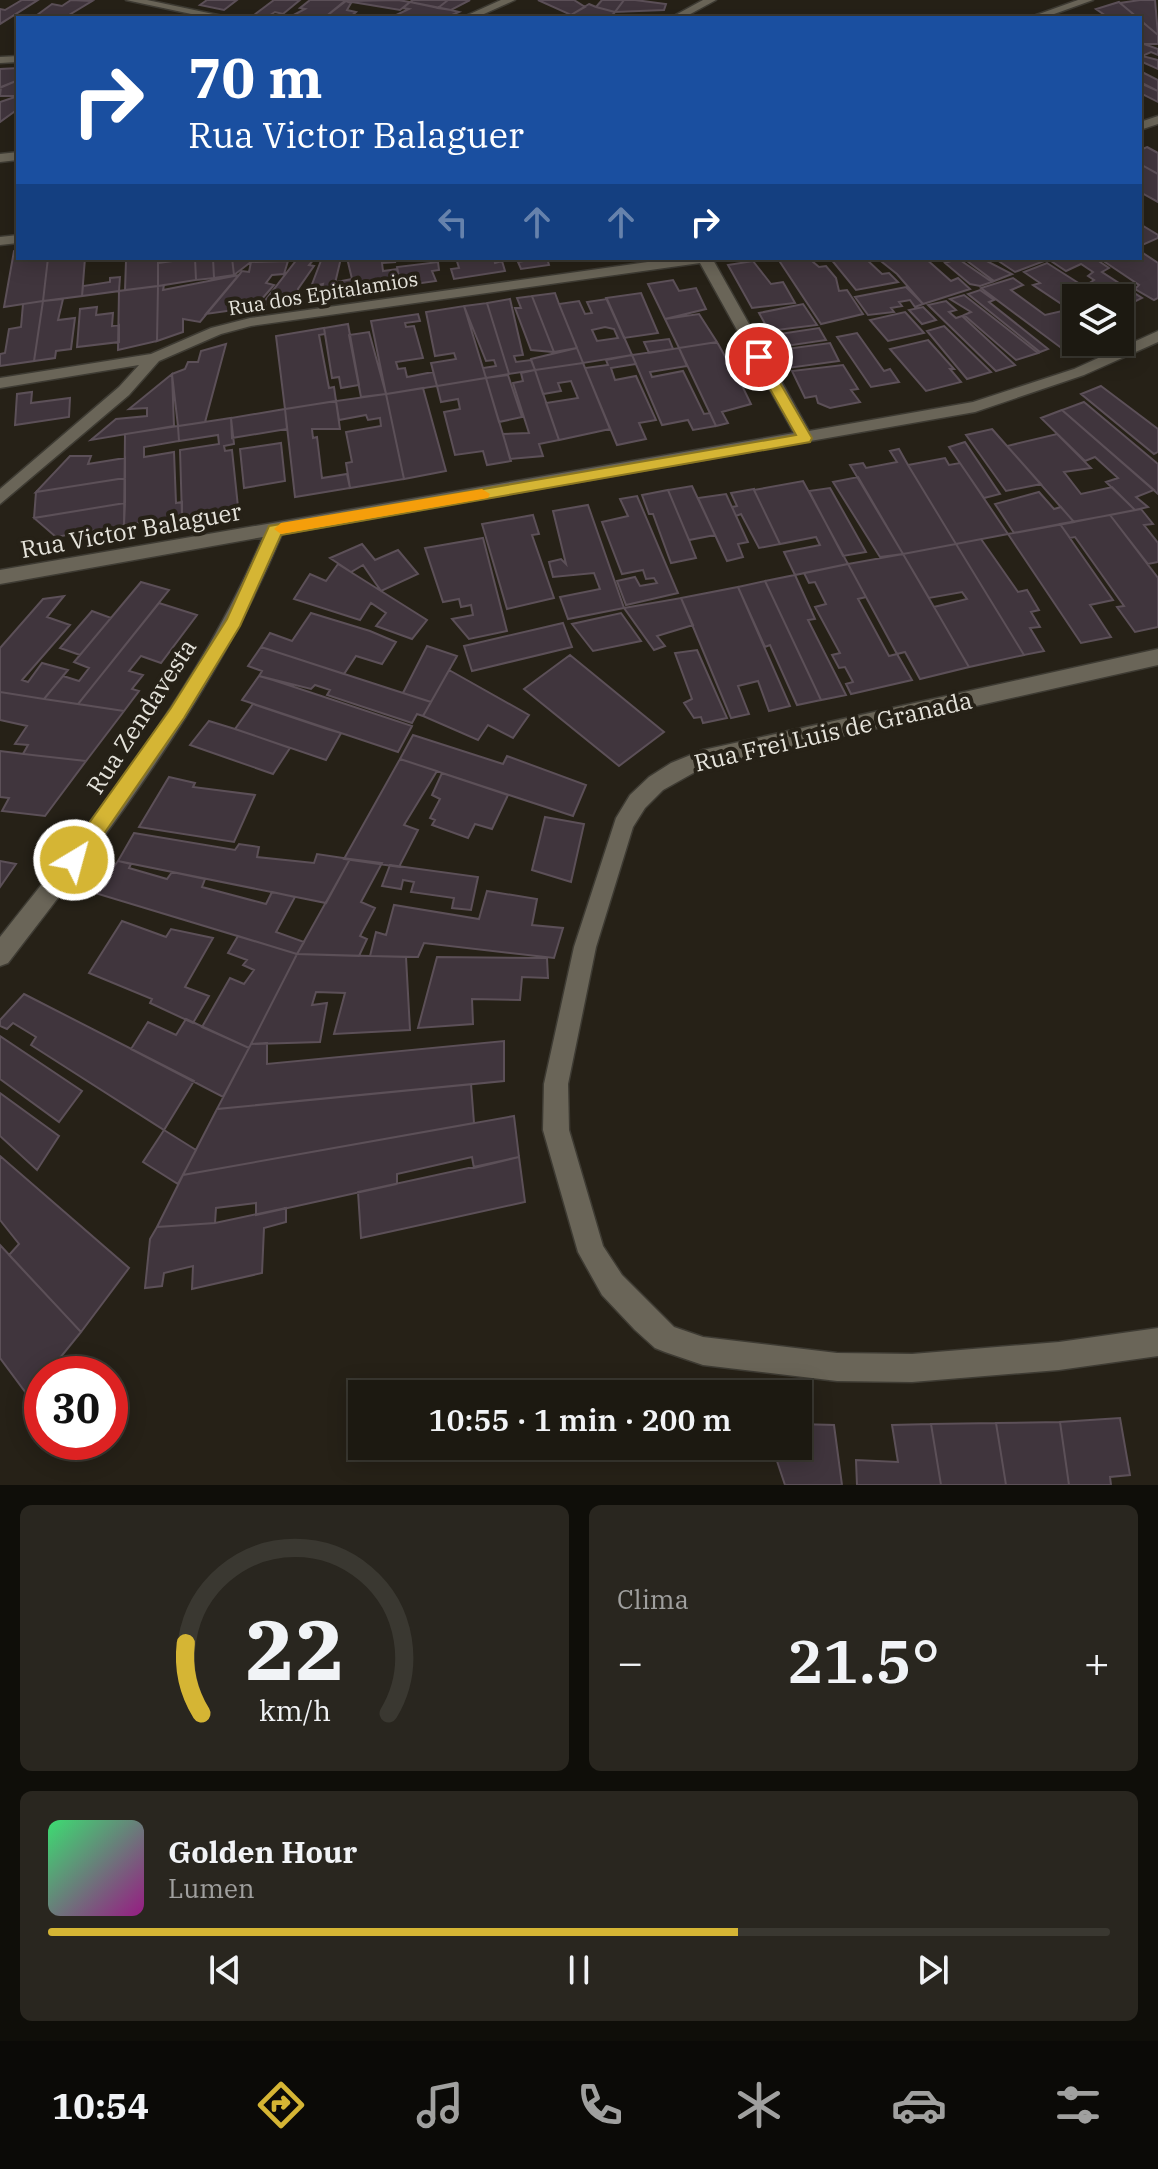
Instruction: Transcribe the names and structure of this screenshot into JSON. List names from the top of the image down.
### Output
{
  "streets": {
    "street": [
      "Rua dos Epitalamios",
      "Rua Victor Balaguer",
      "Rua Zendavesta",
      "Rua Frei Luis de Granada"
    ]
  },
  "crossings": [
    ["Rua Victor Balaguer", "Rua Zendavesta"]
  ],
  "page": {
    "turn": ["70 m", "Rua Victor Balaguer"],
    "limit": "30",
    "trip": "10:55 · 1 min · 200 m",
    "tile": "Clima",
    "heat": ["−", "21.5°", "+"],
    "song": ["Golden Hour", "Lumen"],
    "tabs": "10:54",
    "gauge": ["22", "km/h"]
  }
}
